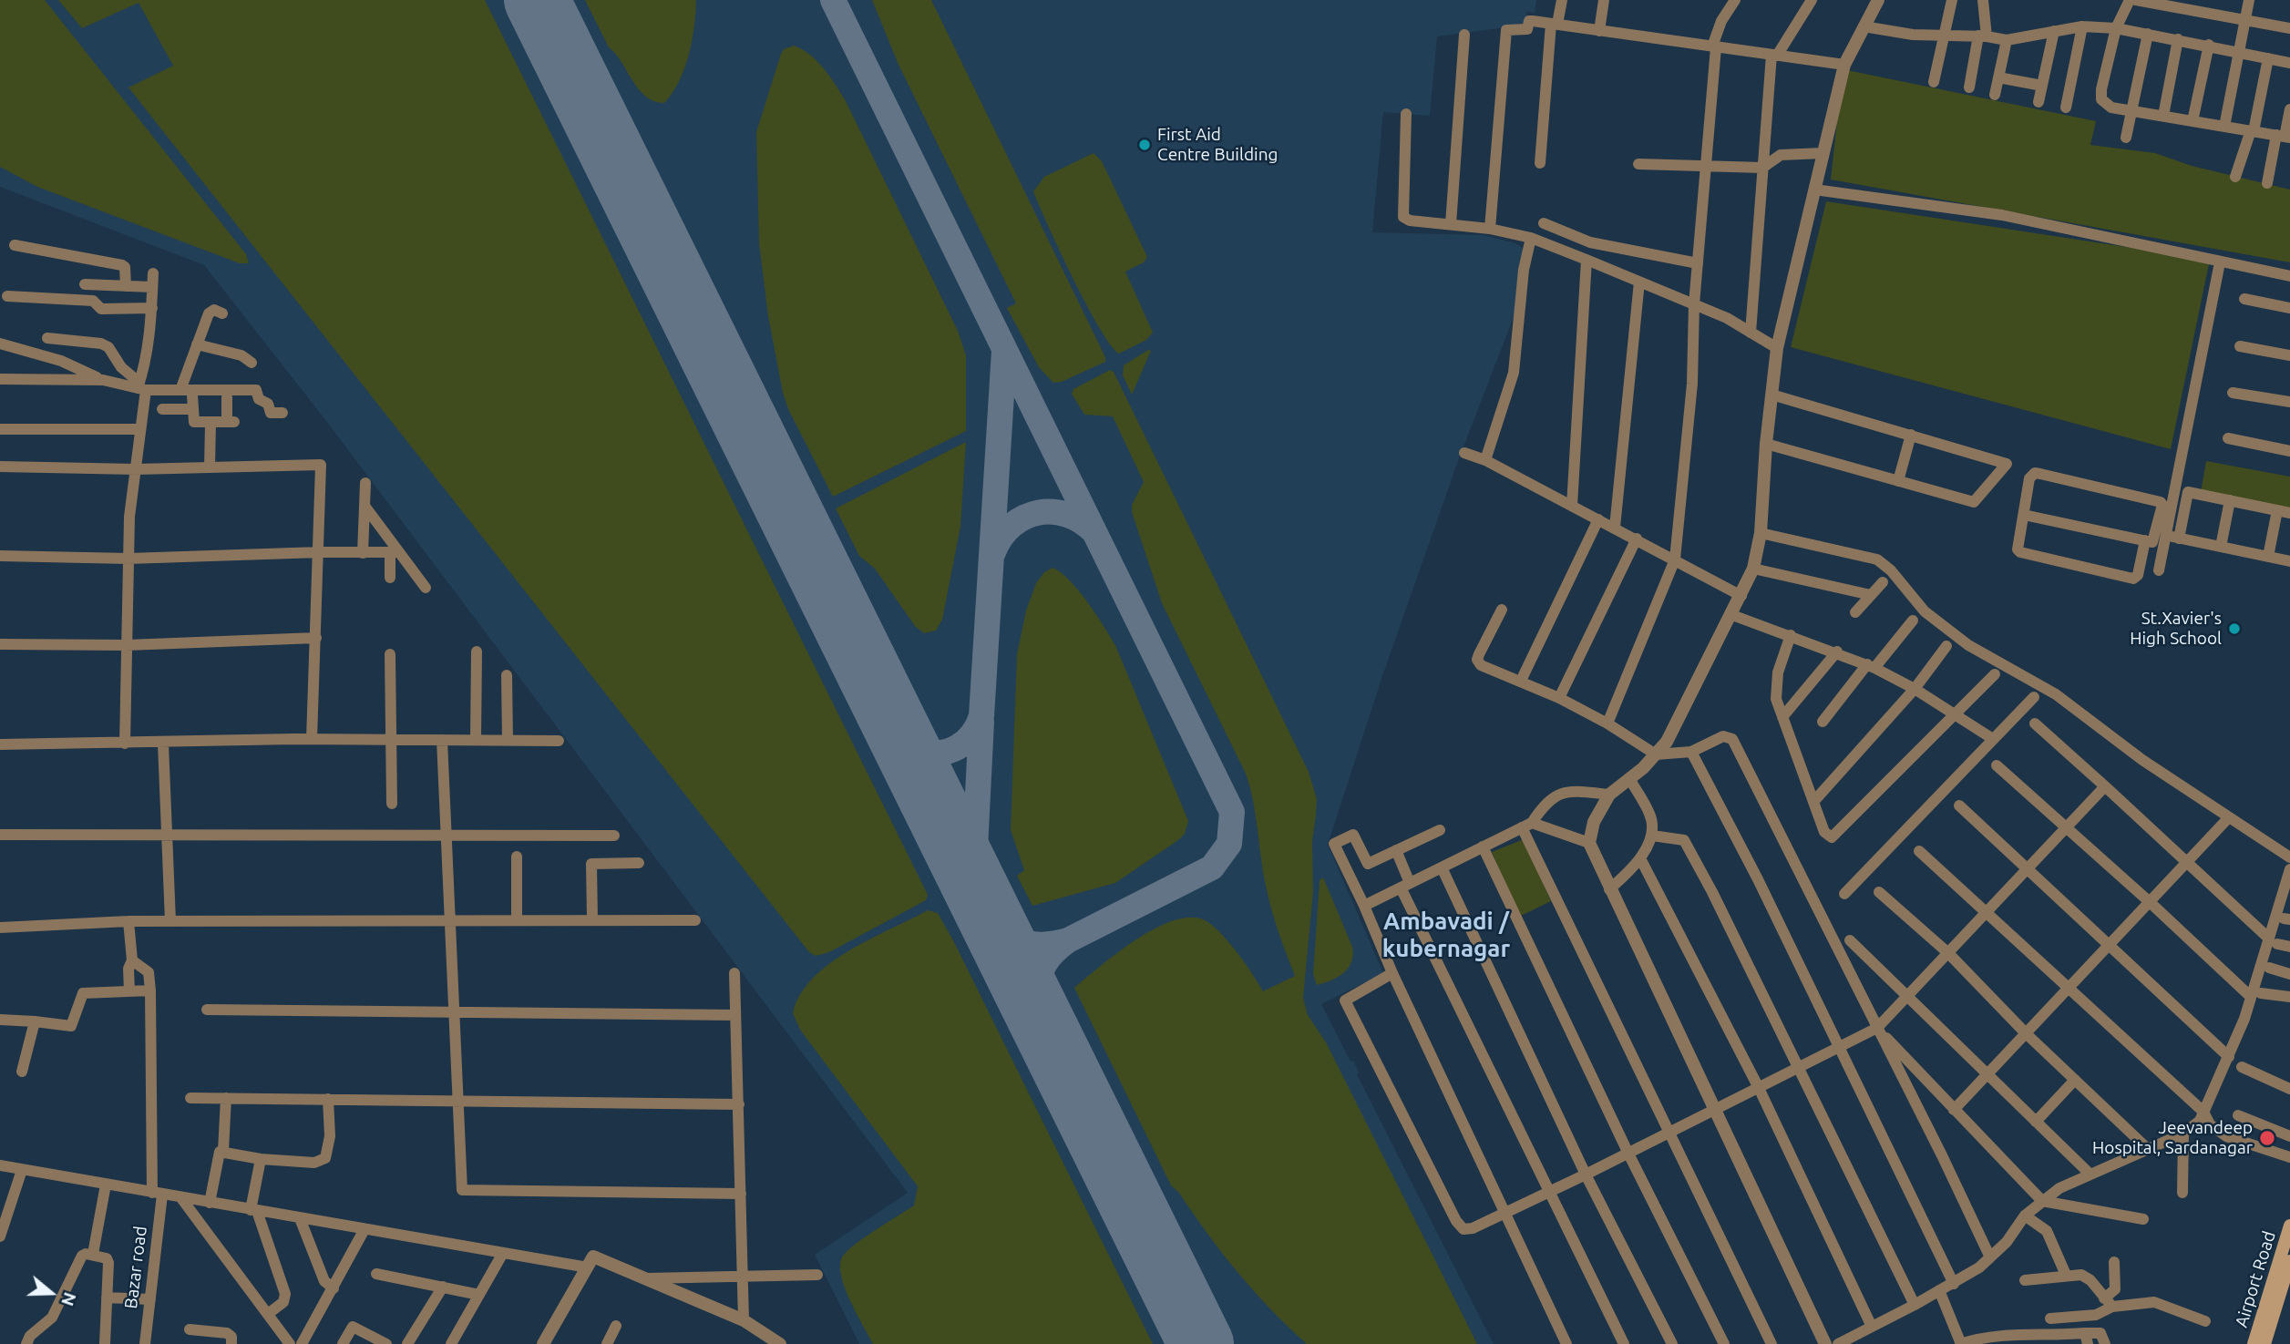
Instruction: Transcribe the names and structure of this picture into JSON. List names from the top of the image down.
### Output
{
  "streets": {
    "main road": ["Airport Road"],
    "street": ["Bazar road"]
  },
  "districts": ["Ambavadi / kubernagar"],
  "places": ["First Aid Centre Building", "St.Xavier's High School", "Jeevandeep Hospital, Sardanagar"],
  "north": "right"
}
